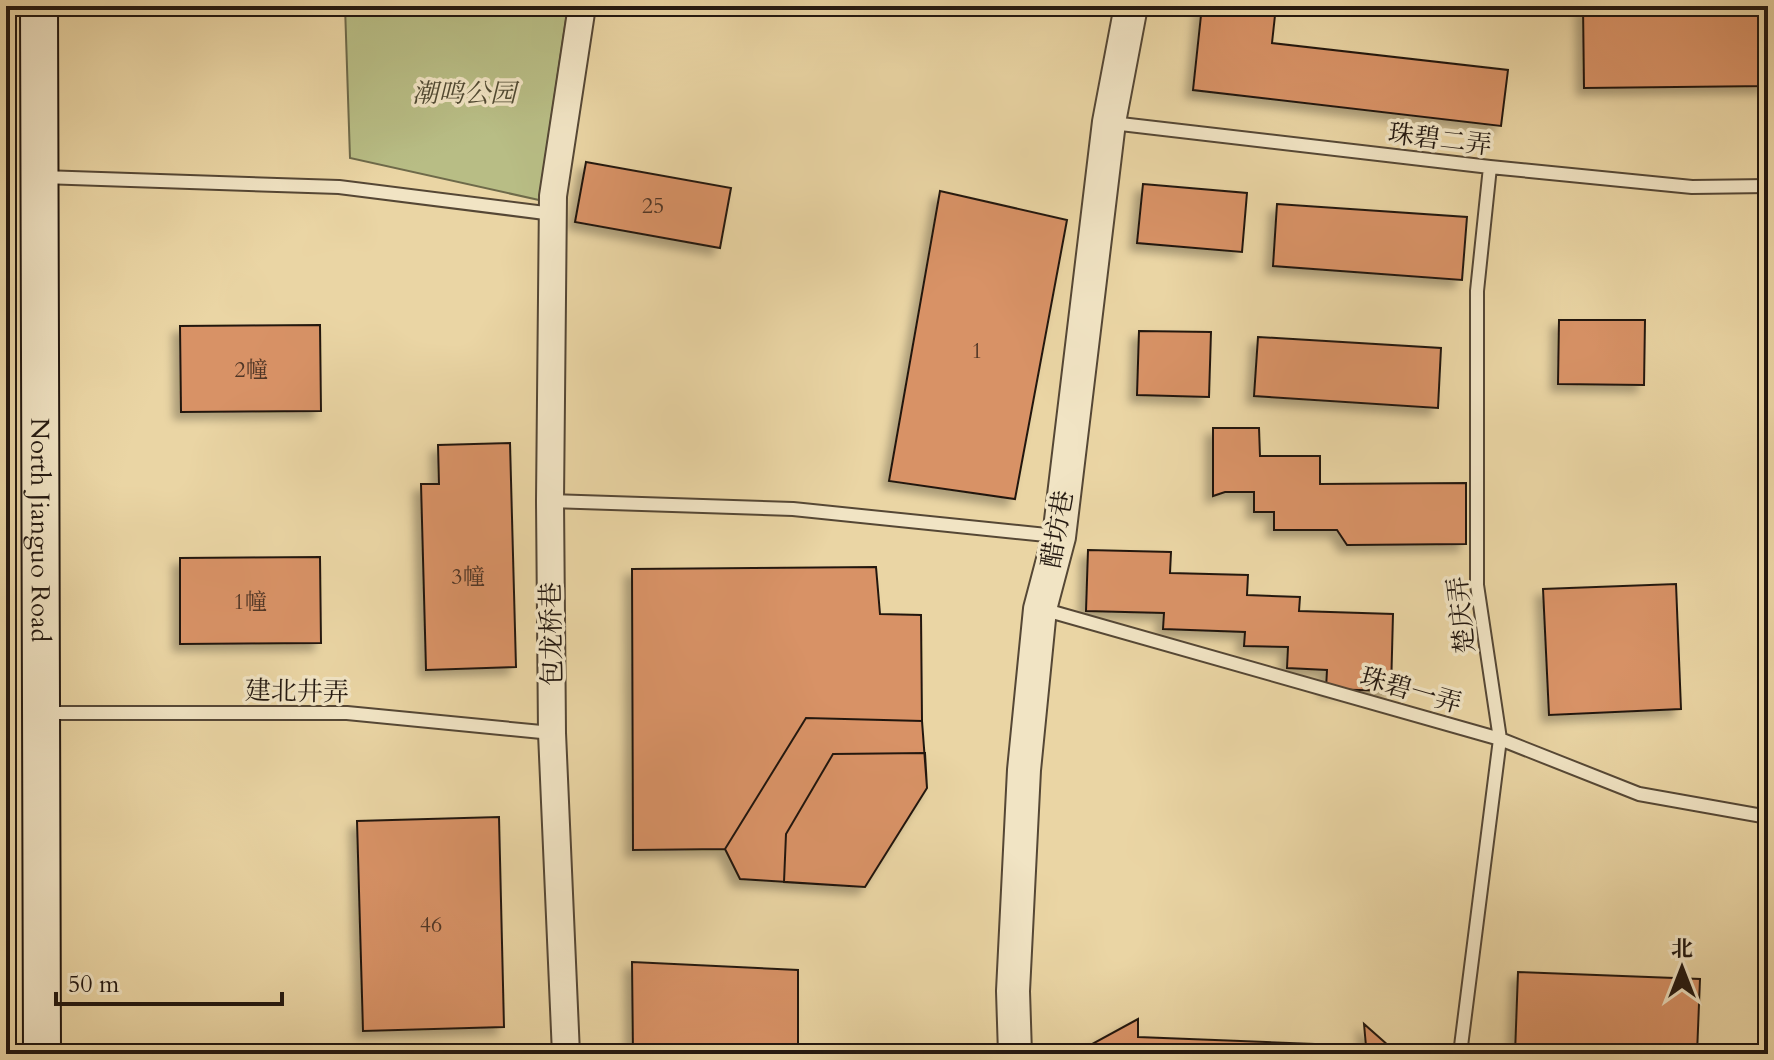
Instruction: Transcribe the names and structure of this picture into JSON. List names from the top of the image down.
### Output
{
  "streets": {
    "main road": ["North Jianguo Road"],
    "street": ["醋坊巷", "包龙桥巷"],
    "lane": [
      "珠碧二弄",
      "楚庆弄",
      "珠碧一弄",
      "建北井弄"
    ]
  },
  "crossings": [
    ["珠碧二弄", "醋坊巷"],
    ["珠碧二弄", "楚庆弄"],
    ["醋坊巷", "珠碧一弄"],
    ["North Jianguo Road", "建北井弄"],
    ["楚庆弄", "珠碧一弄"],
    ["包龙桥巷", "建北井弄"]
  ],
  "parks": ["潮鸣公园"],
  "house_numbers": [
    "25",
    "1",
    "2幢",
    "3幢",
    "1幢",
    "46"
  ],
  "scale_bar": "50 m",
  "north": "top"
}
